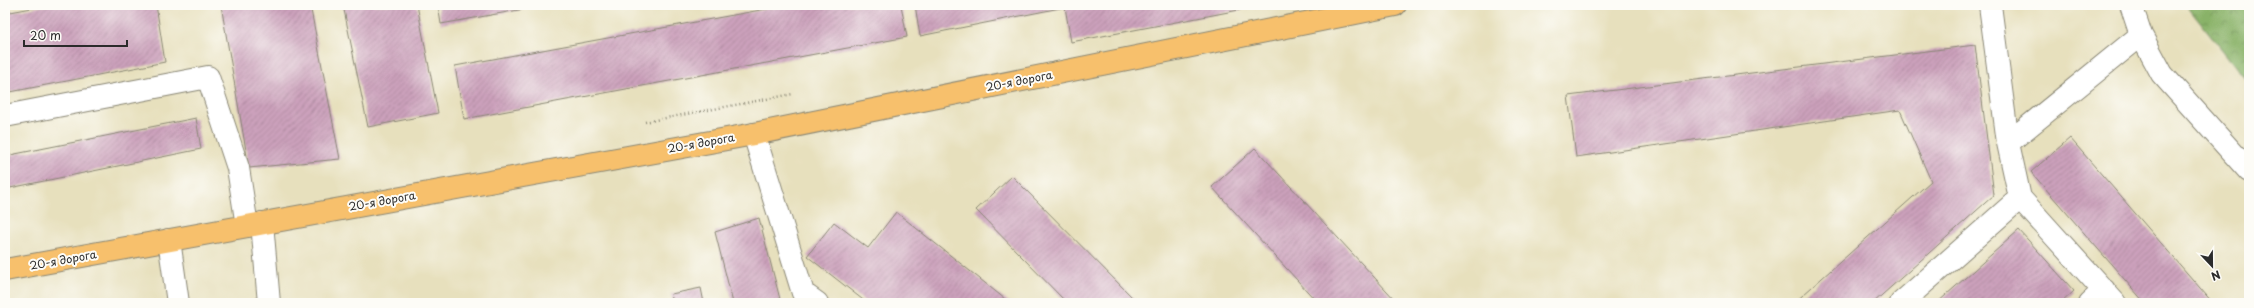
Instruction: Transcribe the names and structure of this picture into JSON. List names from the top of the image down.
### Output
{
  "streets": {
    "main road": ["20-я дорога"]
  },
  "scale_bar": "20 m",
  "north": "bottom"
}
